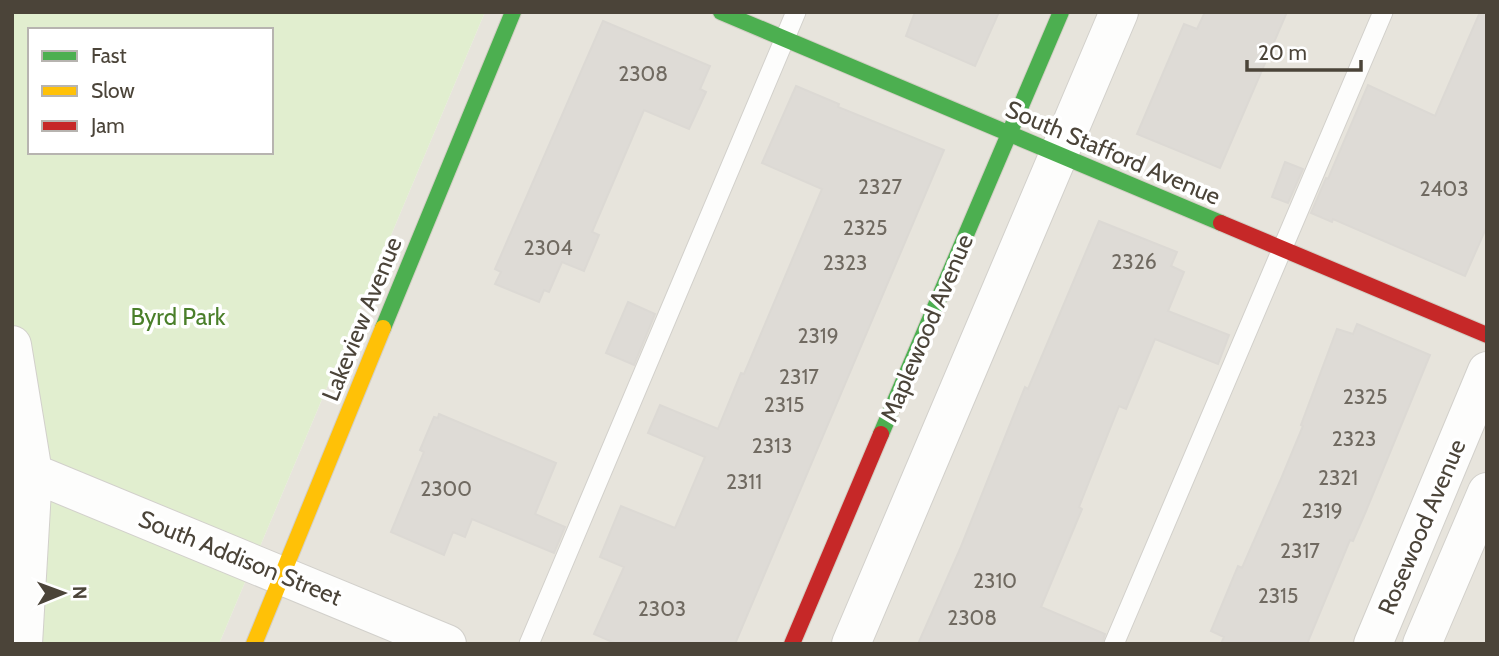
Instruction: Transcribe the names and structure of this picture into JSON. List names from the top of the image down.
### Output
{
  "streets": {
    "street": [
      "South Stafford Avenue",
      "Lakeview Avenue",
      "Maplewood Avenue",
      "Rosewood Avenue",
      "South Addison Street"
    ]
  },
  "crossings": [
    ["South Stafford Avenue", "Maplewood Avenue"],
    ["Lakeview Avenue", "South Addison Street"]
  ],
  "parks": ["Byrd Park"],
  "house_numbers": [
    "2308",
    "2327",
    "2403",
    "2325",
    "2304",
    "2326",
    "2323",
    "2319",
    "2317",
    "2325",
    "2315",
    "2323",
    "2313",
    "2321",
    "2311",
    "2300",
    "2319",
    "2317",
    "2310",
    "2315",
    "2303",
    "2308"
  ],
  "legend": ["Fast", "Slow", "Jam"],
  "scale_bar": "20 m",
  "north": "right"
}
